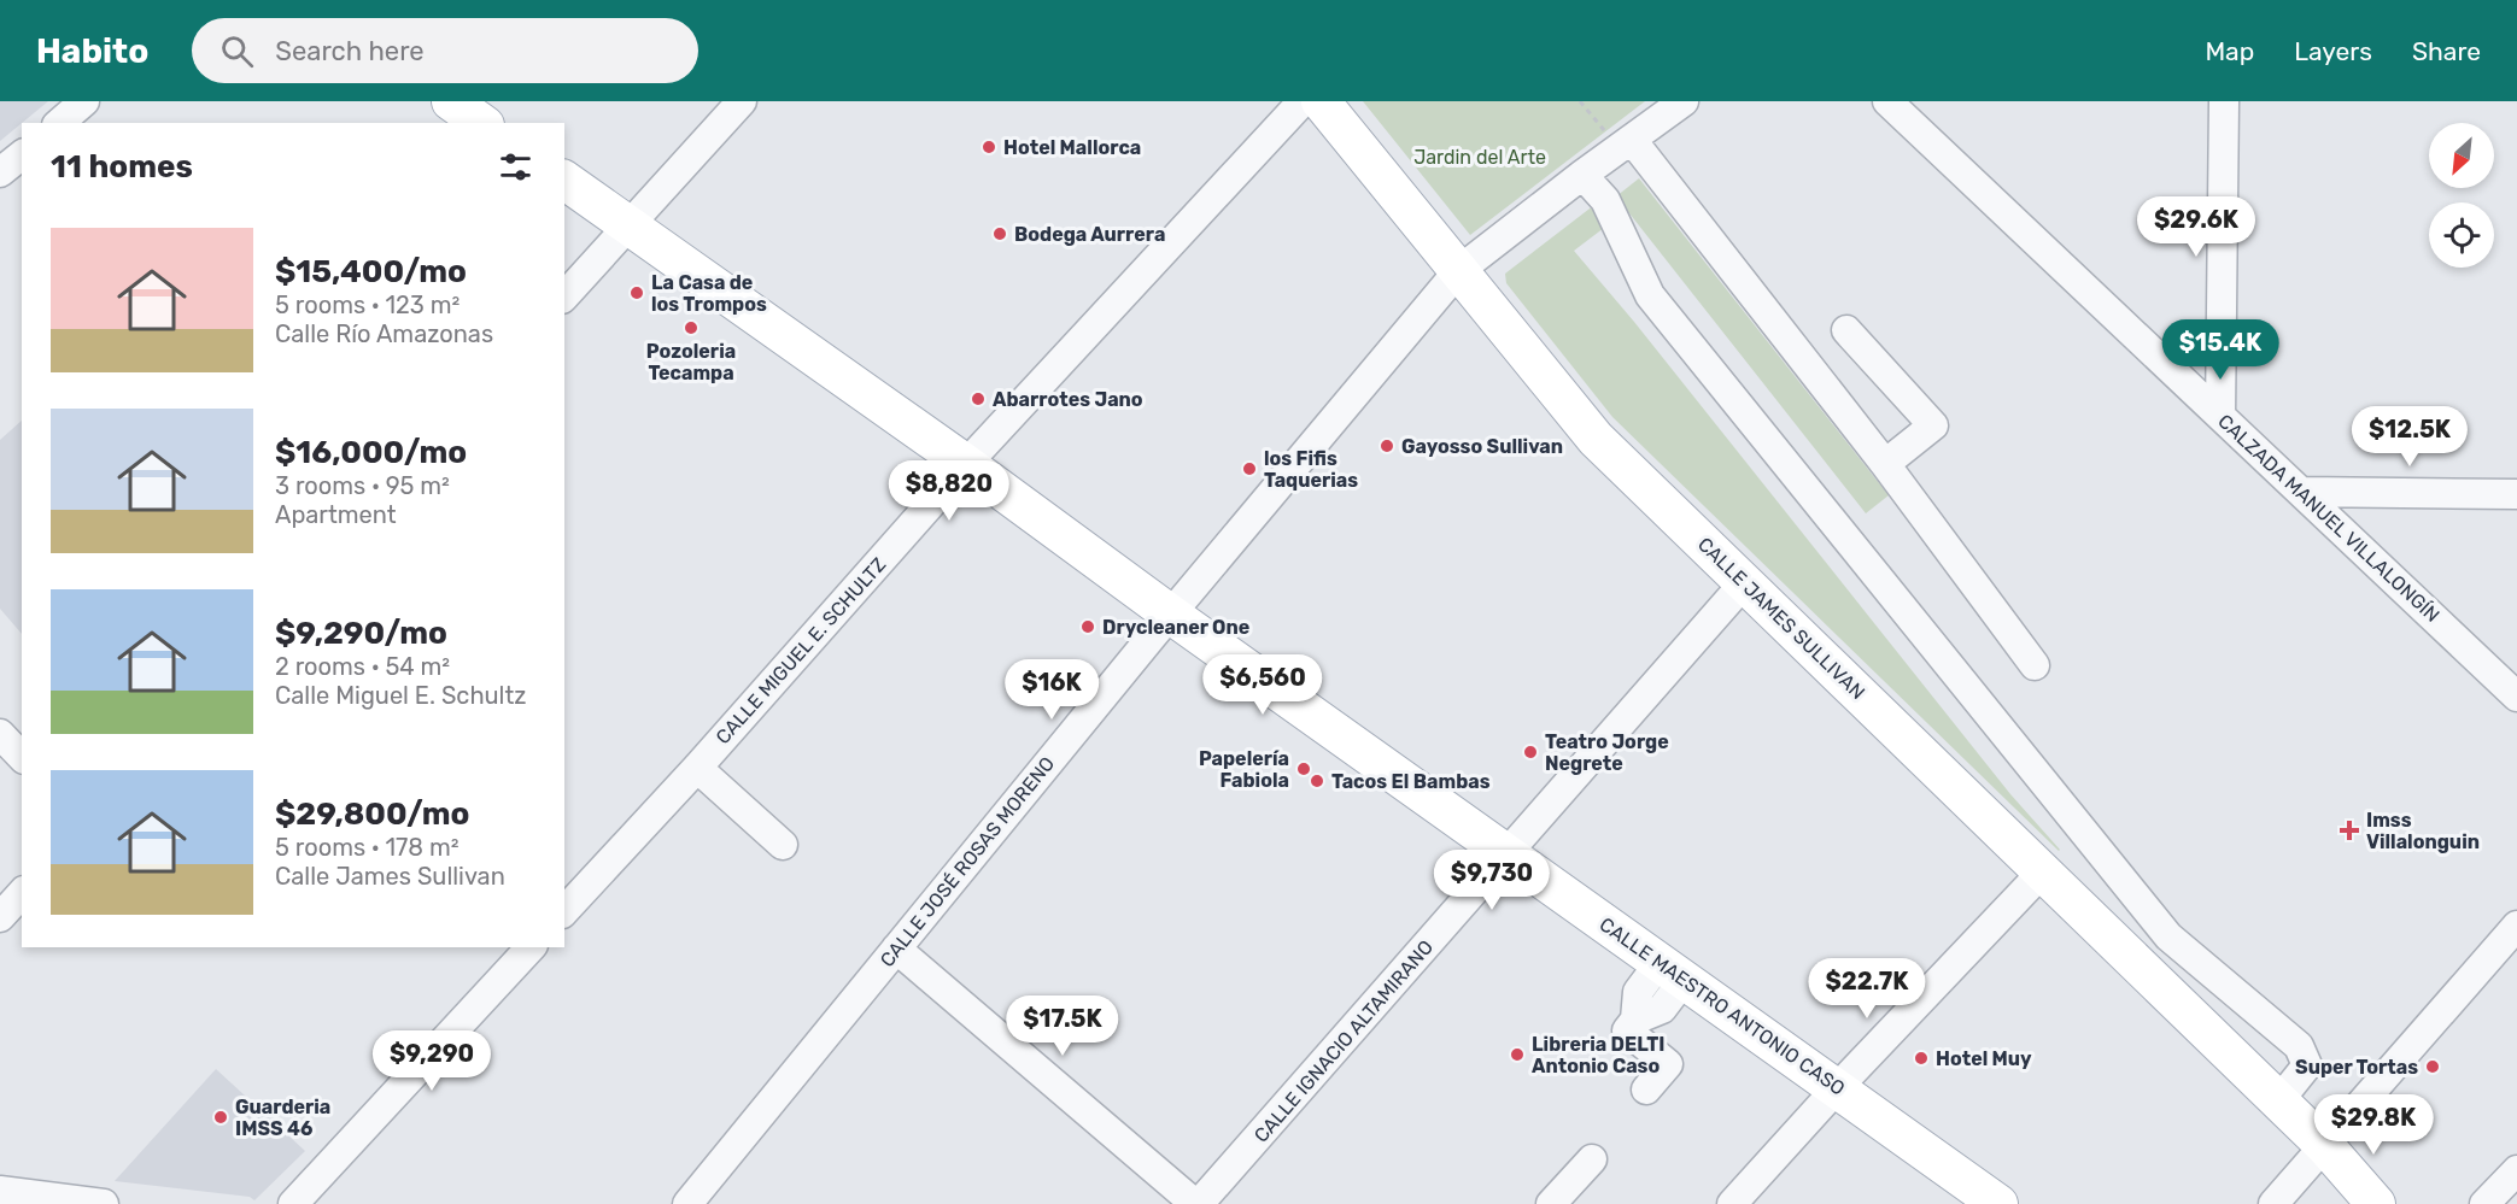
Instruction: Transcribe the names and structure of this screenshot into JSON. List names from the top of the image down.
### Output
{
  "streets": {
    "main road": ["CALLE JAMES SULLIVAN", "CALLE MAESTRO ANTONIO CASO"],
    "street": [
      "CALZADA MANUEL VILLALONGÍN",
      "CALLE MIGUEL E. SCHULTZ",
      "CALLE JOSÉ ROSAS MORENO",
      "CALLE IGNACIO ALTAMIRANO"
    ]
  },
  "crossings": [
    ["CALLE JAMES SULLIVAN", "CALLE JOSÉ ROSAS MORENO"],
    ["CALLE JAMES SULLIVAN", "CALLE IGNACIO ALTAMIRANO"],
    ["CALLE MIGUEL E. SCHULTZ", "CALLE MAESTRO ANTONIO CASO"],
    ["CALLE JOSÉ ROSAS MORENO", "CALLE MAESTRO ANTONIO CASO"],
    ["CALLE MAESTRO ANTONIO CASO", "CALLE IGNACIO ALTAMIRANO"]
  ],
  "parks": ["Jardin del Arte"],
  "places": {
    "other": [
      "Hotel Mallorca",
      "Bodega Aurrera",
      "La Casa de los Trompos",
      "Pozoleria Tecampa",
      "Abarrotes Jano",
      "Gayosso Sullivan",
      "los Fifis Taquerias",
      "Drycleaner One",
      "Teatro Jorge Negrete",
      "Papelería Fabiola",
      "Tacos El Bambas",
      "Libreria DELTI Antonio Caso",
      "Hotel Muy",
      "Super Tortas",
      "Guarderia IMSS 46"
    ],
    "health": ["Imss Villalonguin"]
  },
  "north": "bottom left",
  "page": {
    "header": "Habito",
    "search": "Search here",
    "nav": ["Map", "Layers", "Share"],
    "heading": "11 homes",
    "price": [
      "$29.6K",
      "$15.4K",
      "$12.5K",
      "$8,820",
      "$6,560",
      "$16K",
      "$9,730",
      "$22.7K",
      "$17.5K",
      "$9,290",
      "$29.8K"
    ],
    "list": [
      {
        "name": "$15,400/mo",
        "note": "5 rooms · 123 m² · Calle Río Amazonas"
      },
      {
        "name": "$16,000/mo",
        "note": "3 rooms · 95 m² · Apartment"
      },
      {
        "name": "$9,290/mo",
        "note": "2 rooms · 54 m² · Calle Miguel E. Schultz"
      },
      {
        "name": "$29,800/mo",
        "note": "5 rooms · 178 m² · Calle James Sullivan"
      }
    ]
  }
}
